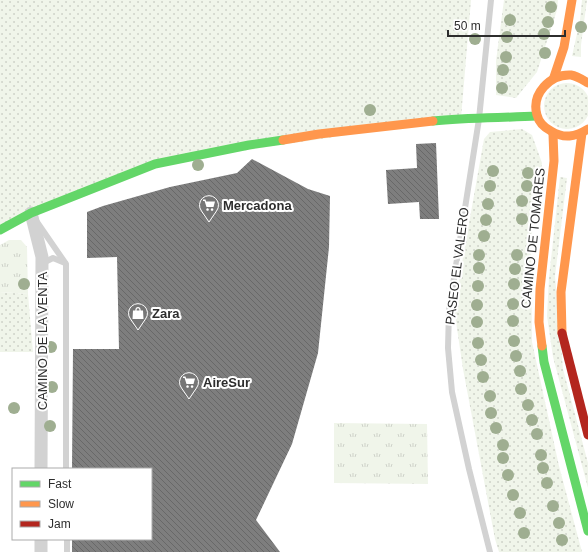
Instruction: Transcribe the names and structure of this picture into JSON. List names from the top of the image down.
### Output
{
  "streets": {
    "street": ["CAMINO DE TOMARES", "CAMINO DE LA VENTA"],
    "lane": ["PASEO EL VALERO"]
  },
  "places": {
    "supermarket": ["Mercadona", "AireSur"],
    "shop": ["Zara"]
  },
  "legend": ["Fast", "Slow", "Jam"],
  "scale_bar": "50 m"
}
